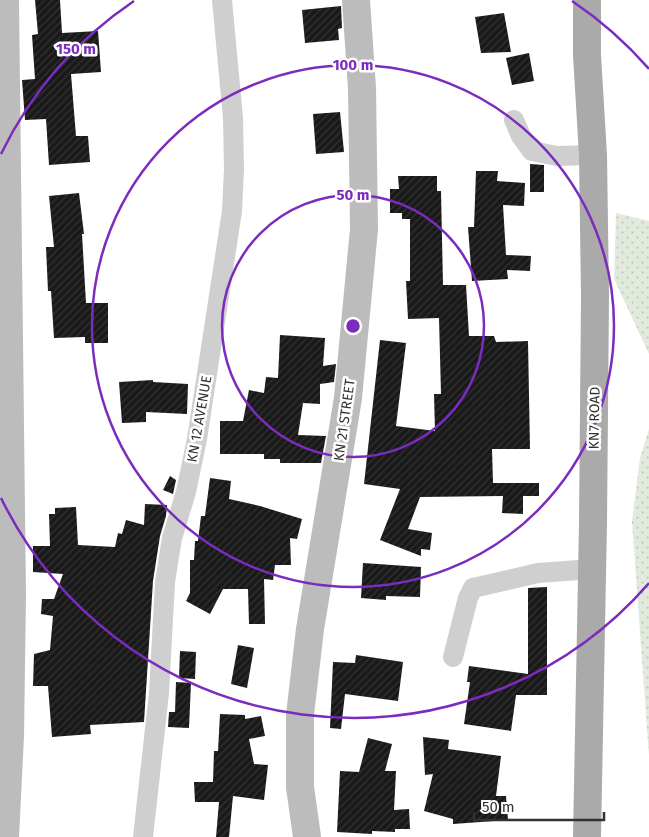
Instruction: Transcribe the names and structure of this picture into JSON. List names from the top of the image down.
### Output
{
  "streets": {
    "main road": ["KN7 ROAD"],
    "street": ["KN 12 AVENUE", "KN 21 STREET"]
  },
  "scale_bar": "50 m",
  "rings": ["150 m", "100 m", "50 m"]
}
